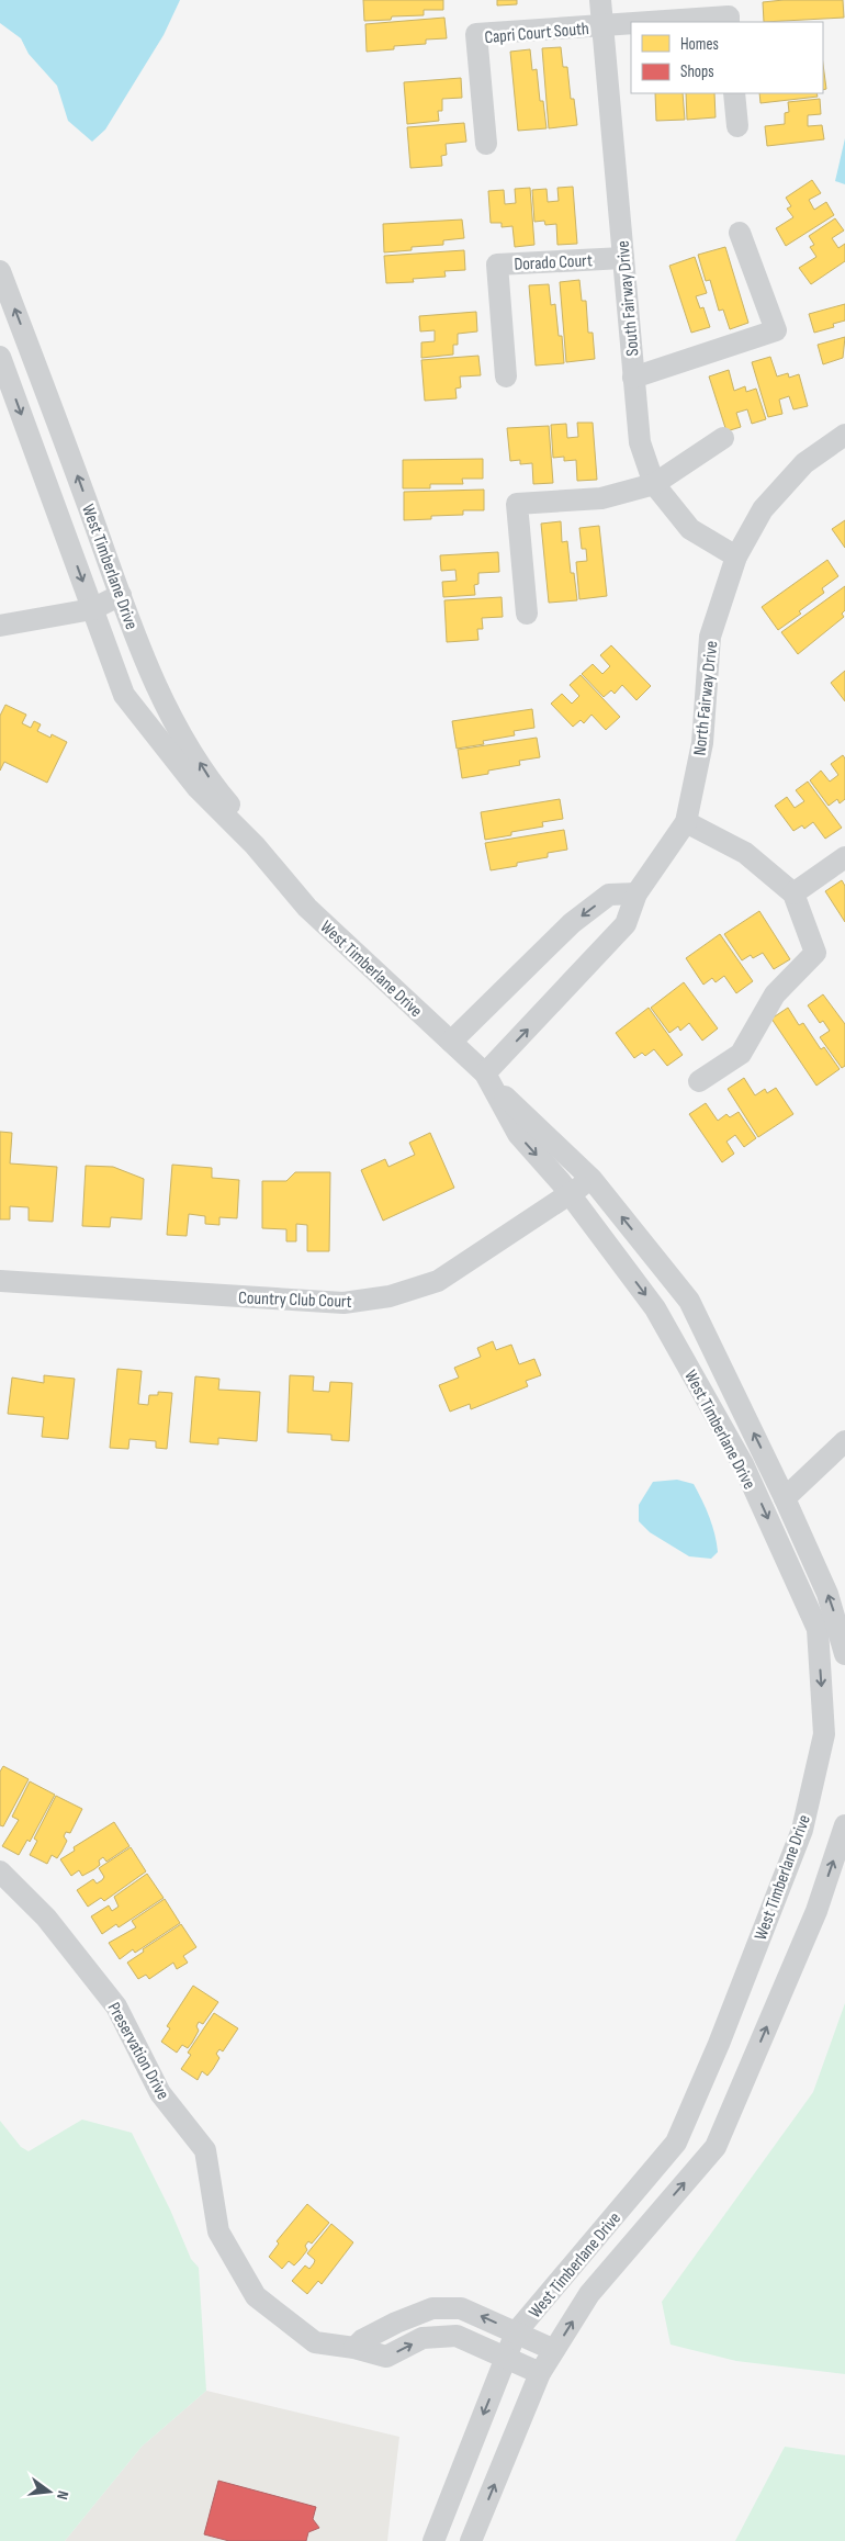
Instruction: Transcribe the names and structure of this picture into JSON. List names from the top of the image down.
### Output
{
  "streets": {
    "street": [
      "Capri Court South",
      "Dorado Court",
      "South Fairway Drive",
      "West Timberlane Drive",
      "North Fairway Drive",
      "Country Club Court",
      "Preservation Drive"
    ]
  },
  "crossings": [
    ["Capri Court South", "South Fairway Drive"],
    ["Dorado Court", "South Fairway Drive"],
    ["South Fairway Drive", "North Fairway Drive"],
    ["West Timberlane Drive", "North Fairway Drive"],
    ["West Timberlane Drive", "Country Club Court"],
    ["West Timberlane Drive", "Preservation Drive"]
  ],
  "legend": ["Homes", "Shops"],
  "north": "right"
}
